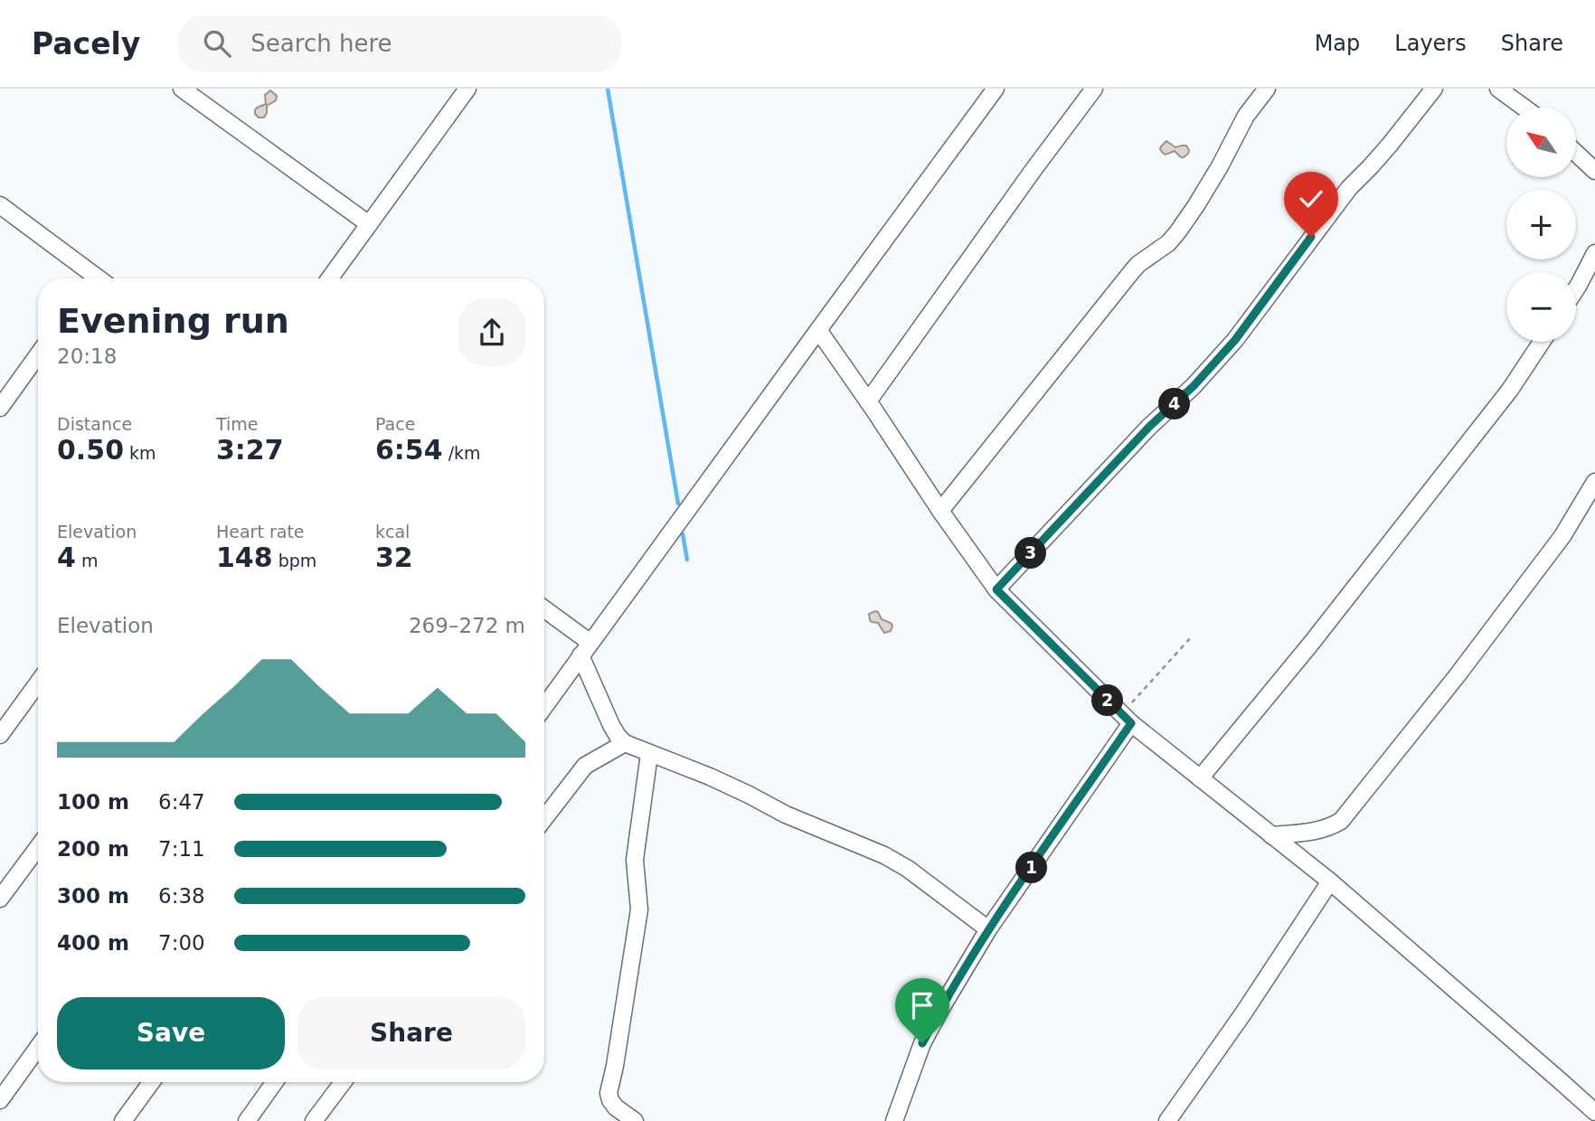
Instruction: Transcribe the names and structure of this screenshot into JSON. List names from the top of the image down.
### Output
{
  "north": "top left",
  "page": {
    "header": "Pacely",
    "search": "Search here",
    "nav": ["Map", "Layers", "Share"],
    "map_buttons": ["+", "−"],
    "heading": ["Evening run", "20:18"],
    "stats": [
      ["Distance", "0.50 km"],
      ["Time", "3:27"],
      ["Pace", "6:54 /km"],
      ["Elevation", "4 m"],
      ["Heart rate", "148 bpm"],
      ["kcal", "32"]
    ],
    "pins": [
      "4",
      "3",
      "2",
      "1"
    ],
    "chart": ["Elevation", "269–272 m"],
    "list": [
      {
        "name": "100 m",
        "note": "6:47"
      },
      {
        "name": "200 m",
        "note": "7:11"
      },
      {
        "name": "300 m",
        "note": "6:38"
      },
      {
        "name": "400 m",
        "note": "7:00"
      }
    ],
    "buttons": ["Save", "Share"]
  }
}
